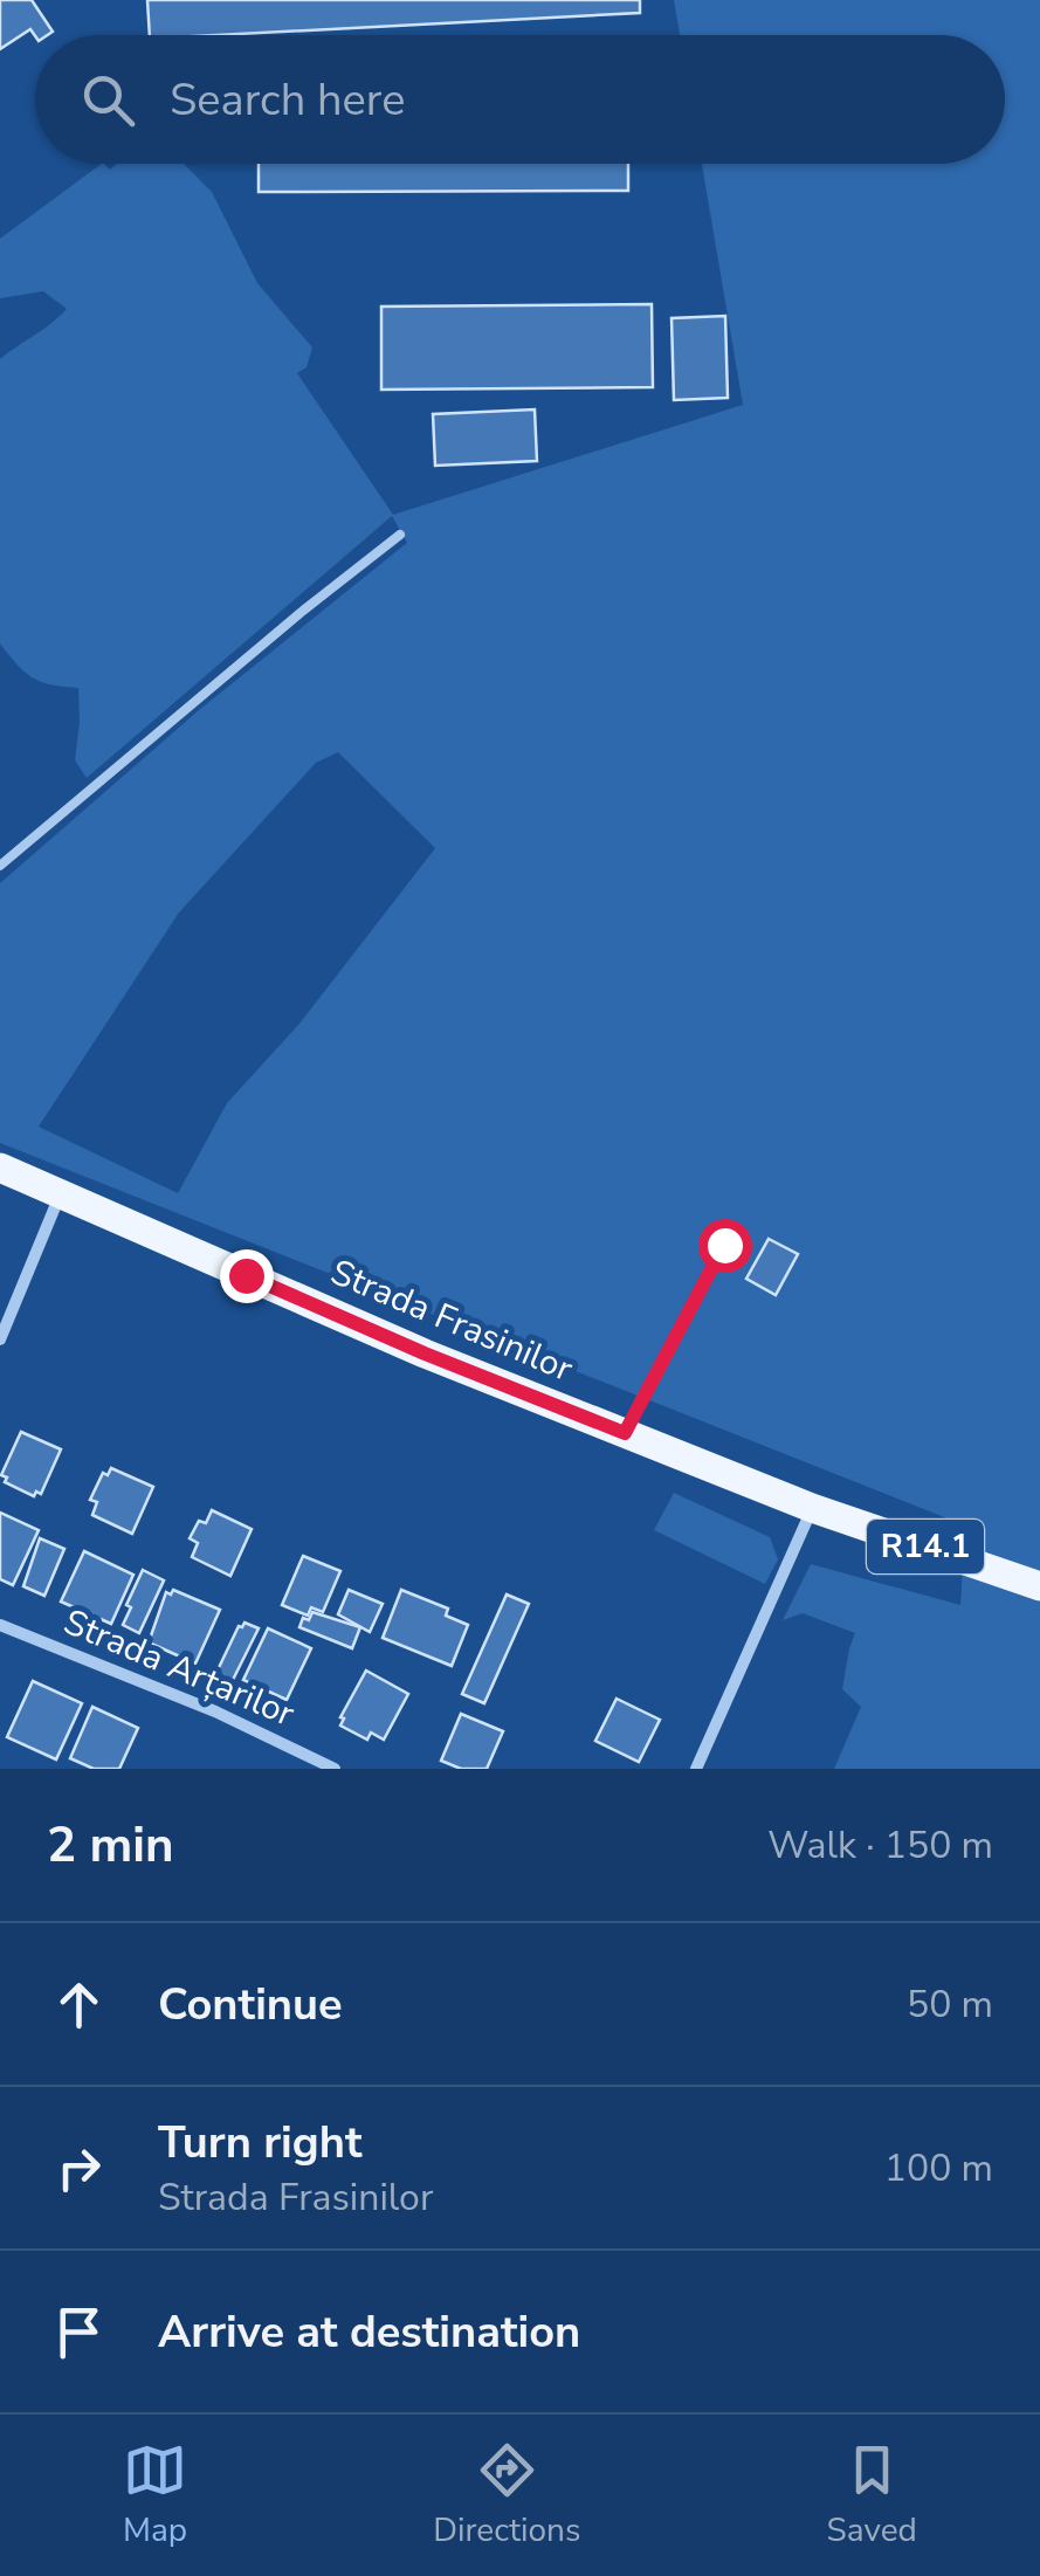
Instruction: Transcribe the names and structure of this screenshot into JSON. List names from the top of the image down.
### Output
{
  "streets": {
    "main road": ["Strada Frasinilor", "R14.1"],
    "street": ["Strada Arțarilor"]
  },
  "crossings": [
    ["Strada Frasinilor", "R14.1"]
  ],
  "page": {
    "search": "Search here",
    "heading": ["2 min", "Walk · 150 m"],
    "list": [
      ["Continue", "50 m"],
      ["Turn right", "Strada Frasinilor", "100 m"],
      "Arrive at destination"
    ],
    "nav": ["Map", "Directions", "Saved"]
  }
}
